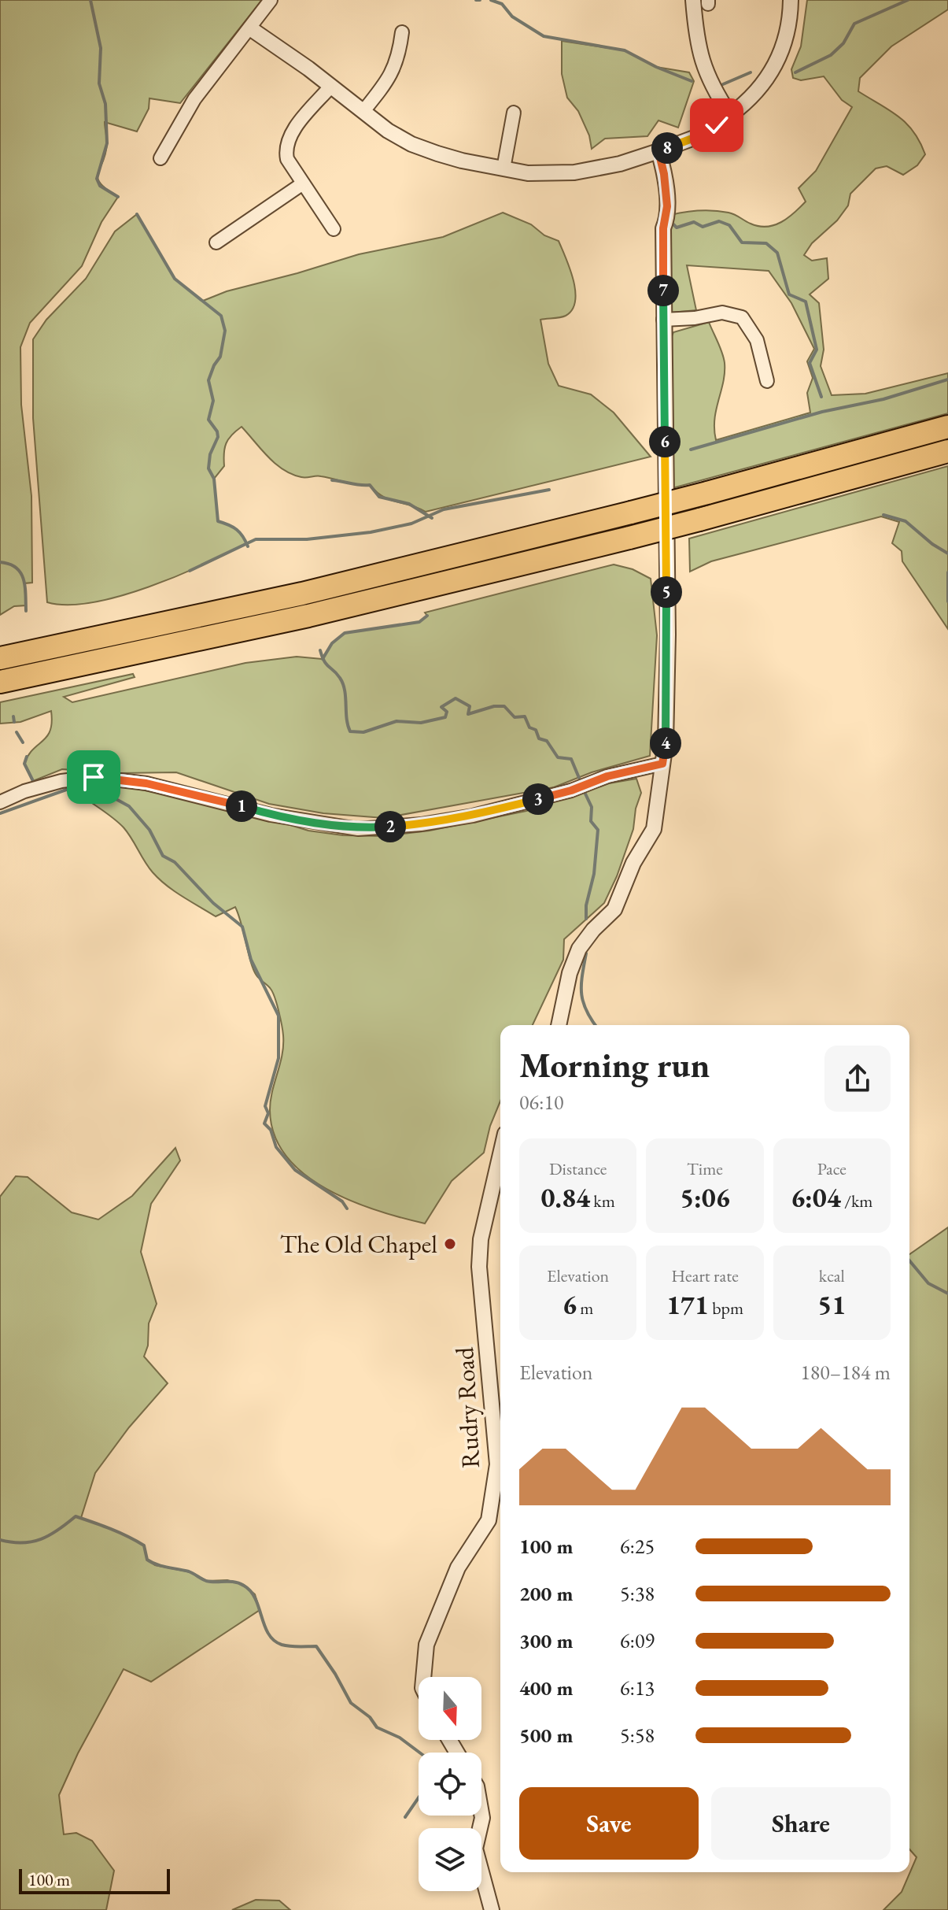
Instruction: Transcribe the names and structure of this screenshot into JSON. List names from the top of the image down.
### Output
{
  "streets": {
    "street": ["Rudry Road"]
  },
  "places": ["The Old Chapel"],
  "scale_bar": "100 m",
  "north": "bottom",
  "page": {
    "pins": [
      "8",
      "7",
      "6",
      "5",
      "4",
      "3",
      "1",
      "2"
    ],
    "heading": ["Morning run", "06:10"],
    "stats": [
      ["Distance", "0.84 km"],
      ["Time", "5:06"],
      ["Pace", "6:04 /km"],
      ["Elevation", "6 m"],
      ["Heart rate", "171 bpm"],
      ["kcal", "51"]
    ],
    "chart": ["Elevation", "180–184 m"],
    "list": [
      {
        "name": "100 m",
        "note": "6:25"
      },
      {
        "name": "200 m",
        "note": "5:38"
      },
      {
        "name": "300 m",
        "note": "6:09"
      },
      {
        "name": "400 m",
        "note": "6:13"
      },
      {
        "name": "500 m",
        "note": "5:58"
      }
    ],
    "buttons": ["Save", "Share"],
    "scale": "100 m"
  }
}
